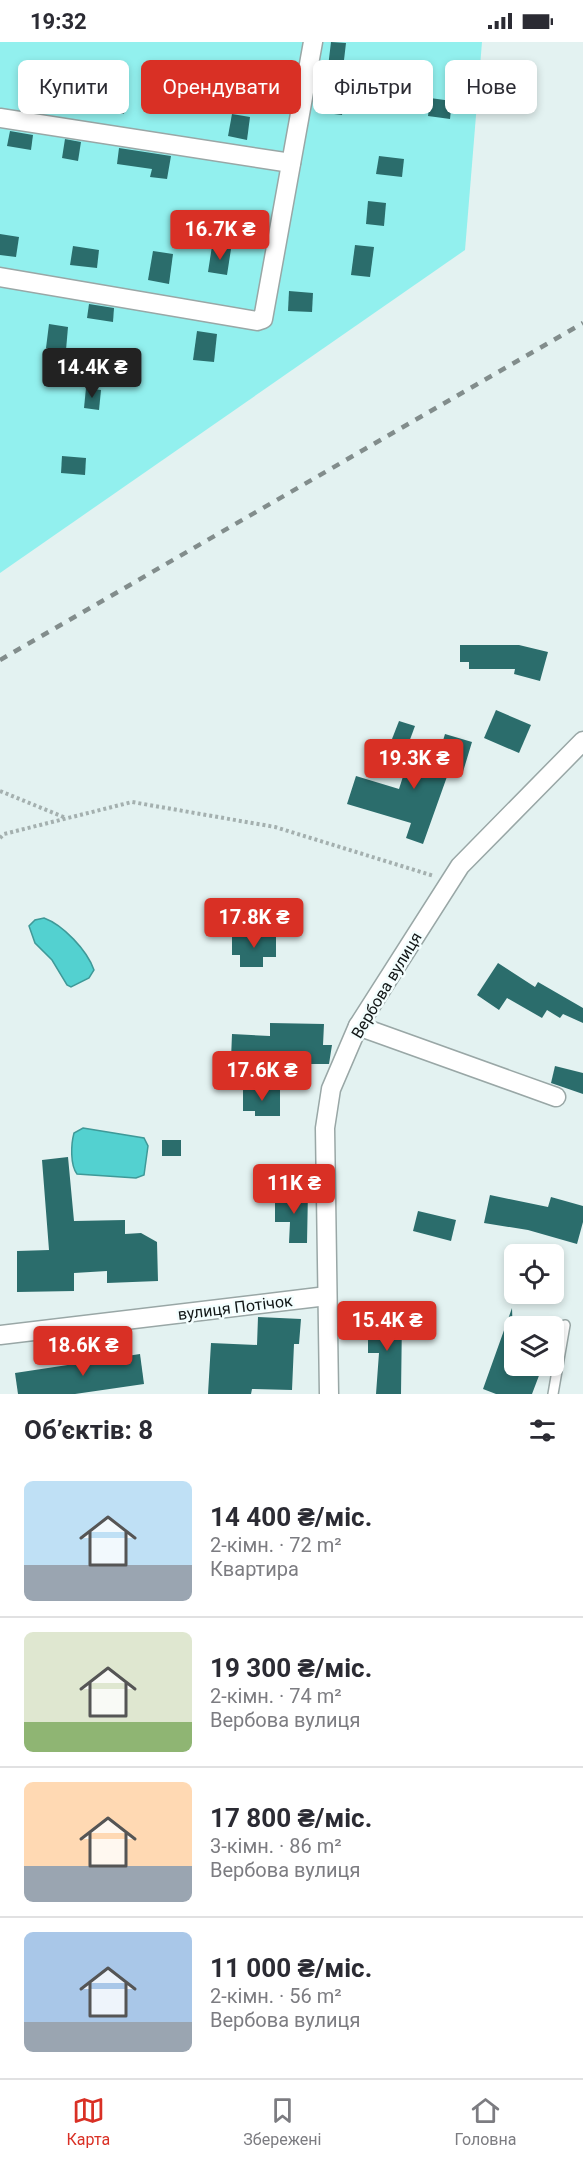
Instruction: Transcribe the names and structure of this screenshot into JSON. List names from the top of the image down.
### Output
{
  "streets": {
    "street": ["Вербова вулиця", "вулиця Потічок"]
  },
  "crossings": [
    ["Вербова вулиця", "вулиця Потічок"]
  ],
  "page": {
    "status": "19:32",
    "chip": [
      "Купити",
      "Орендувати",
      "Фільтри",
      "Нове"
    ],
    "price": [
      "16.7K ₴",
      "14.4K ₴",
      "19.3K ₴",
      "17.8K ₴",
      "17.6K ₴",
      "11K ₴",
      "15.4K ₴",
      "18.6K ₴"
    ],
    "heading": "Об’єктів: 8",
    "list": [
      {
        "name": "14 400 ₴/міс.",
        "note": "2-кімн. · 72 m² · Квартира"
      },
      {
        "name": "19 300 ₴/міс.",
        "note": "2-кімн. · 74 m² · Вербова вулиця"
      },
      {
        "name": "17 800 ₴/міс.",
        "note": "3-кімн. · 86 m² · Вербова вулиця"
      },
      {
        "name": "11 000 ₴/міс.",
        "note": "2-кімн. · 56 m² · Вербова вулиця"
      }
    ],
    "tabs": ["Карта", "Збережені", "Головна"]
  }
}
